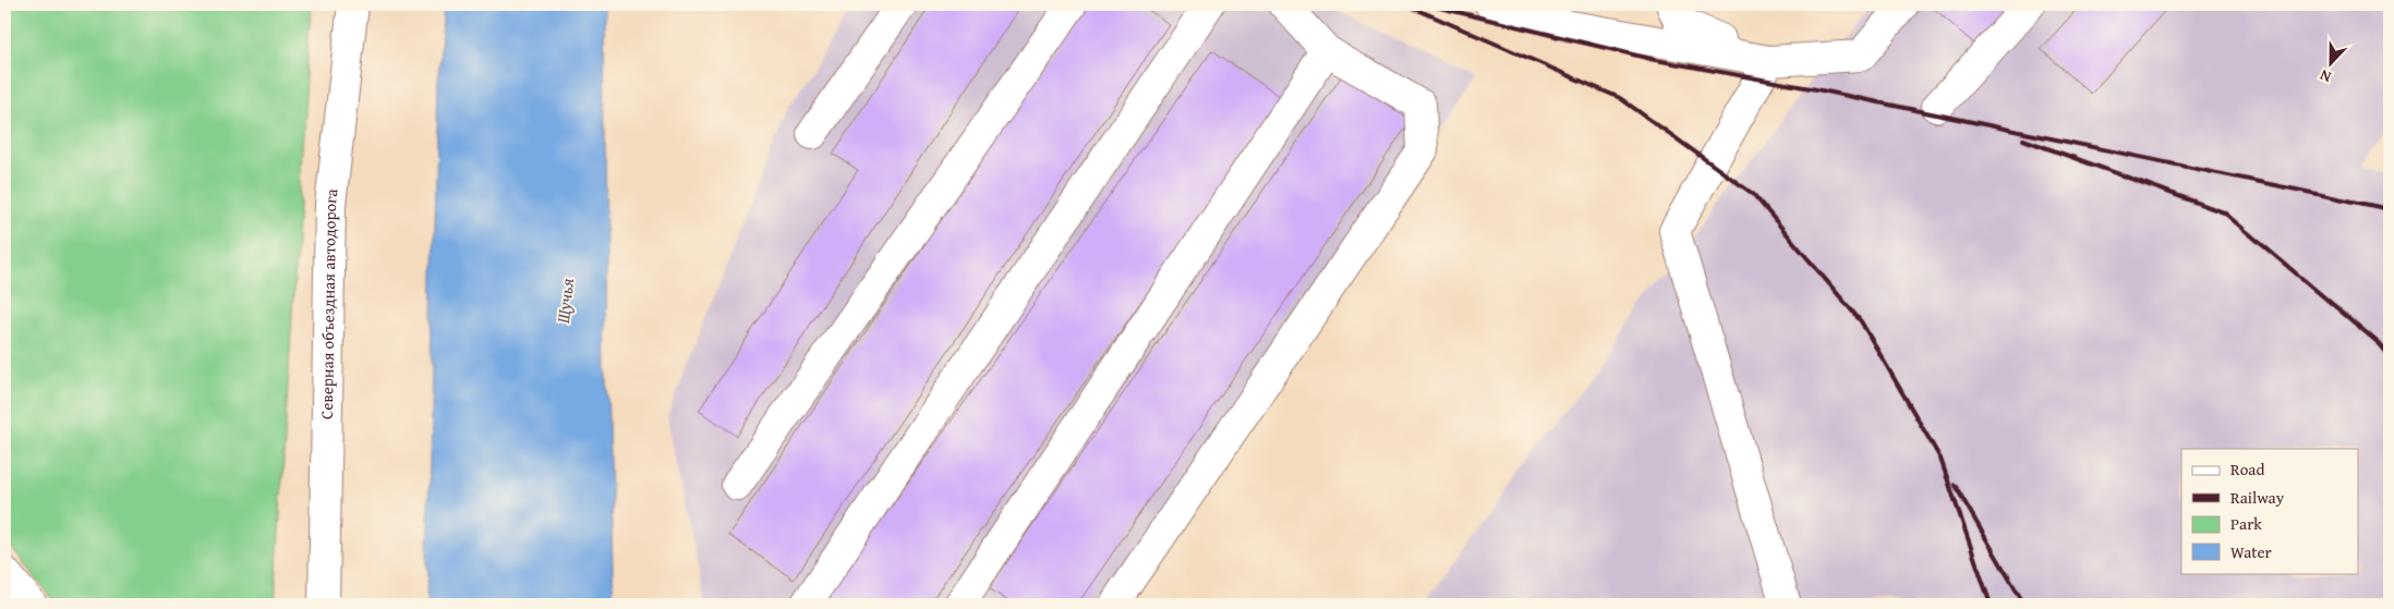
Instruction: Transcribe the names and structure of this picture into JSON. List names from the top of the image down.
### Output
{
  "streets": {
    "street": ["Северная объездная автодорога"]
  },
  "water": ["Щучья"],
  "legend": [
    "Road",
    "Railway",
    "Park",
    "Water"
  ],
  "north": "bottom"
}
